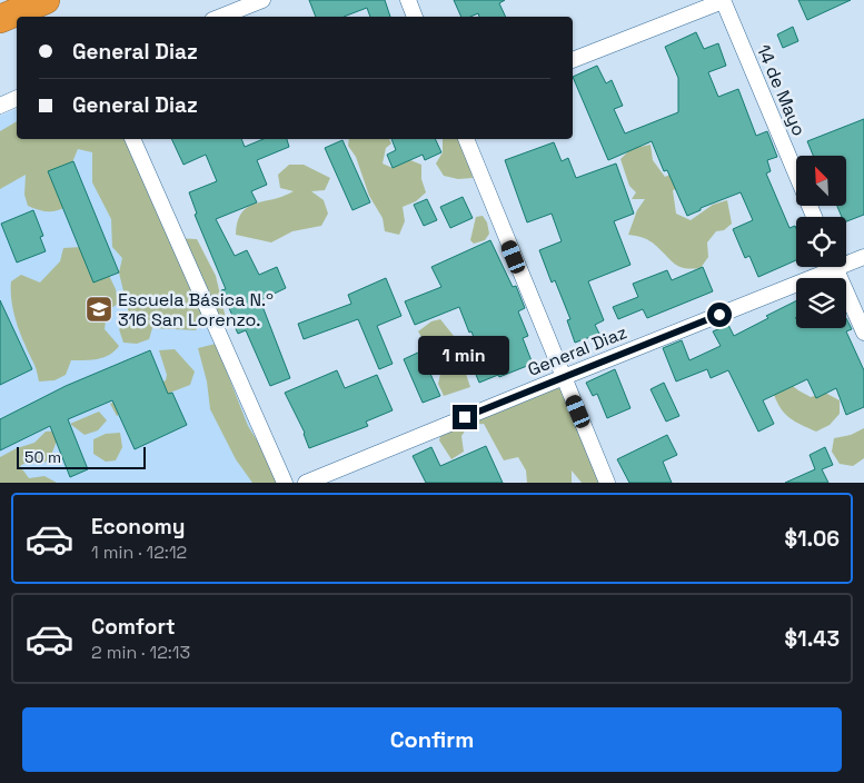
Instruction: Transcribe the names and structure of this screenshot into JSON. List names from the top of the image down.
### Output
{
  "streets": {
    "street": ["14 de Mayo", "General Diaz"]
  },
  "places": {
    "school or university": ["Escuela Básica N.º 316 San Lorenzo."]
  },
  "scale_bar": "50 m",
  "north": "top left",
  "page": {
    "banner": ["General Diaz", "General Diaz"],
    "bubble": "1 min",
    "scale": "50 m",
    "list": [
      {
        "name": "Economy",
        "note": "1 min · 12:12",
        "value": "$1.06"
      },
      {
        "name": "Comfort",
        "note": "2 min · 12:13",
        "value": "$1.43"
      }
    ],
    "buttons": "Confirm"
  }
}
